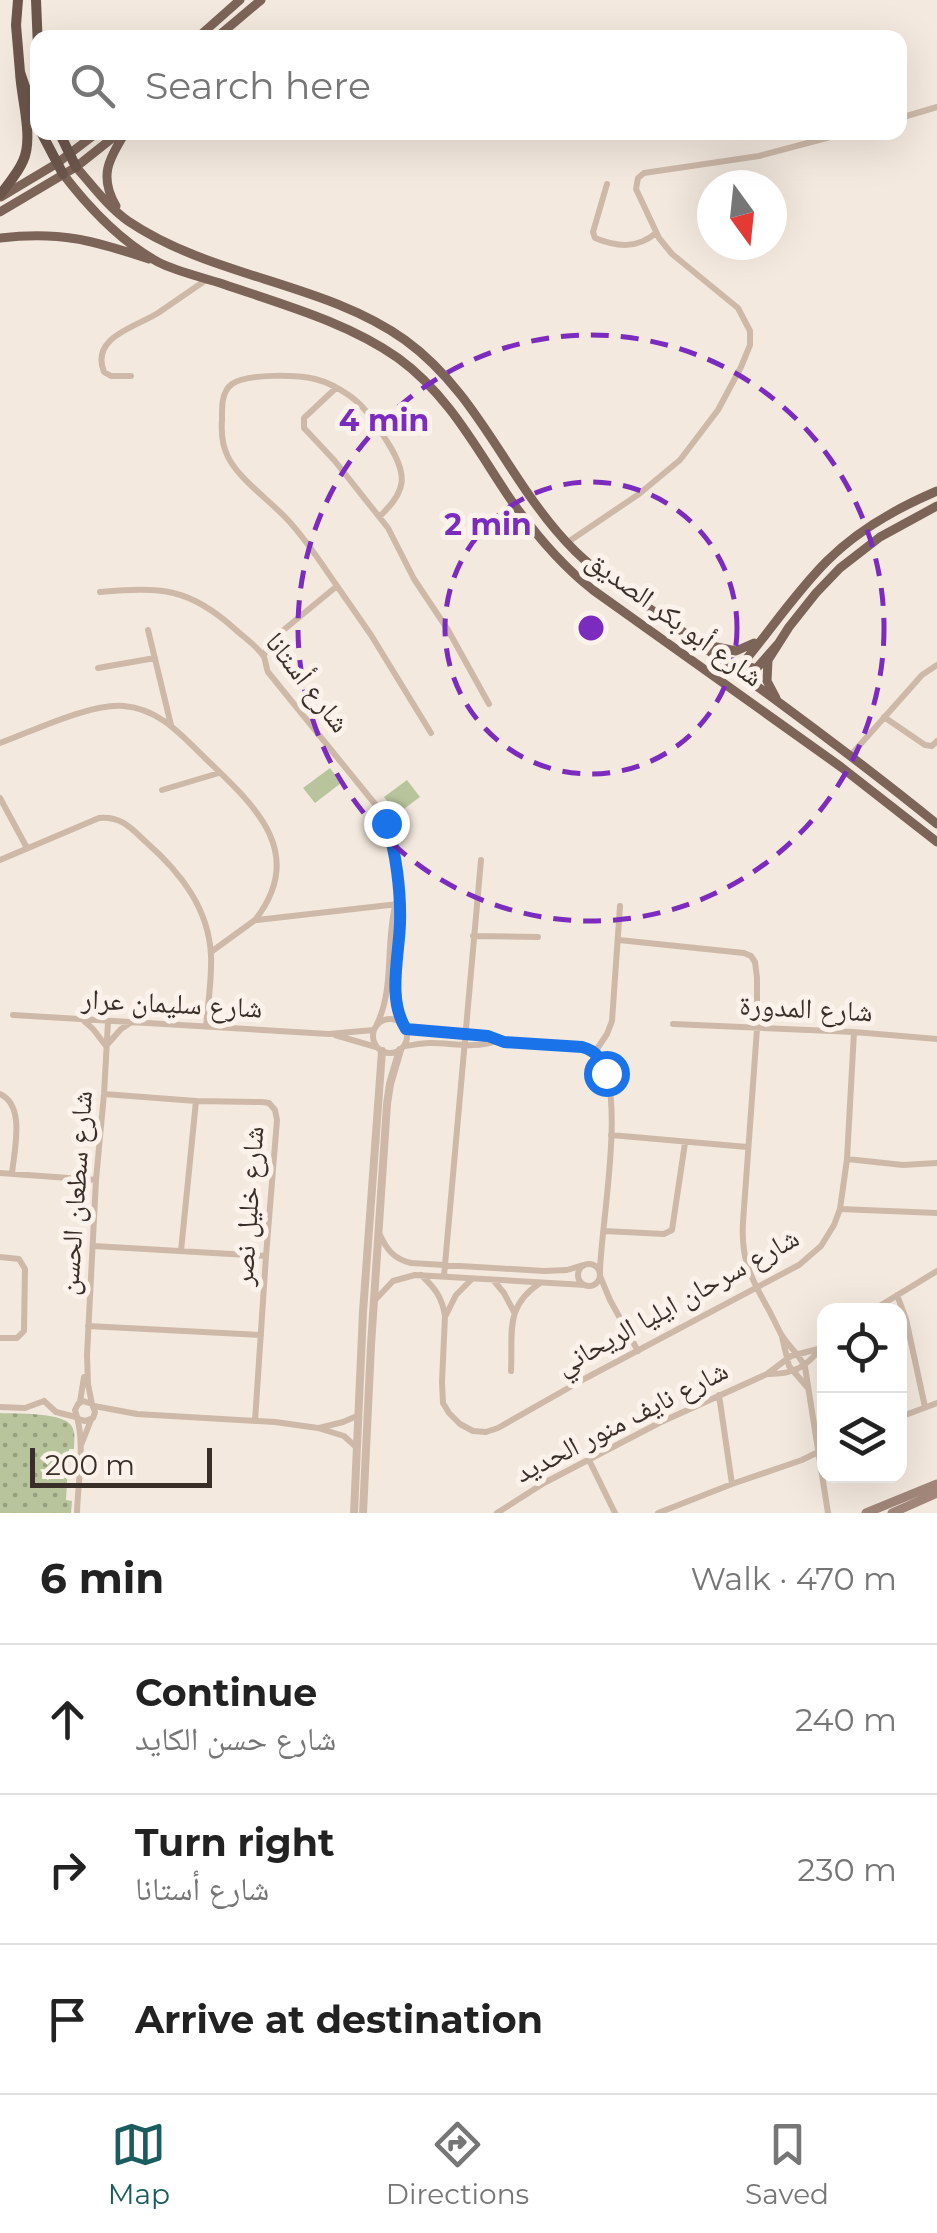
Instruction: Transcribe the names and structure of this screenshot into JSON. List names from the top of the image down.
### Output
{
  "streets": {
    "highway": ["شارع أبو بكر الصديق"],
    "street": [
      "شارع أستانا",
      "شارع سليمان عرار",
      "شارع المدورة",
      "شارع سطعان الحسن",
      "شارع خليل نصر",
      "شارع سرحان ايليا الريحاني",
      "شارع نايف منور الحديد"
    ]
  },
  "crossings": [
    ["شارع أستانا", "شارع سليمان عرار"],
    ["شارع سليمان عرار", "شارع سطعان الحسن"],
    ["شارع المدورة", "شارع سرحان ايليا الريحاني"],
    ["شارع سطعان الحسن", "شارع خليل نصر"]
  ],
  "scale_bar": "200 m",
  "north": "bottom",
  "page": {
    "search": "Search here",
    "scale": "200 m",
    "heading": ["6 min", "Walk · 470 m"],
    "list": [
      ["Continue", "شارع حسن الكايد", "240 m"],
      ["Turn right", "شارع أستانا", "230 m"],
      "Arrive at destination"
    ],
    "nav": ["Map", "Directions", "Saved"]
  },
  "rings": ["4 min", "2 min"]
}
